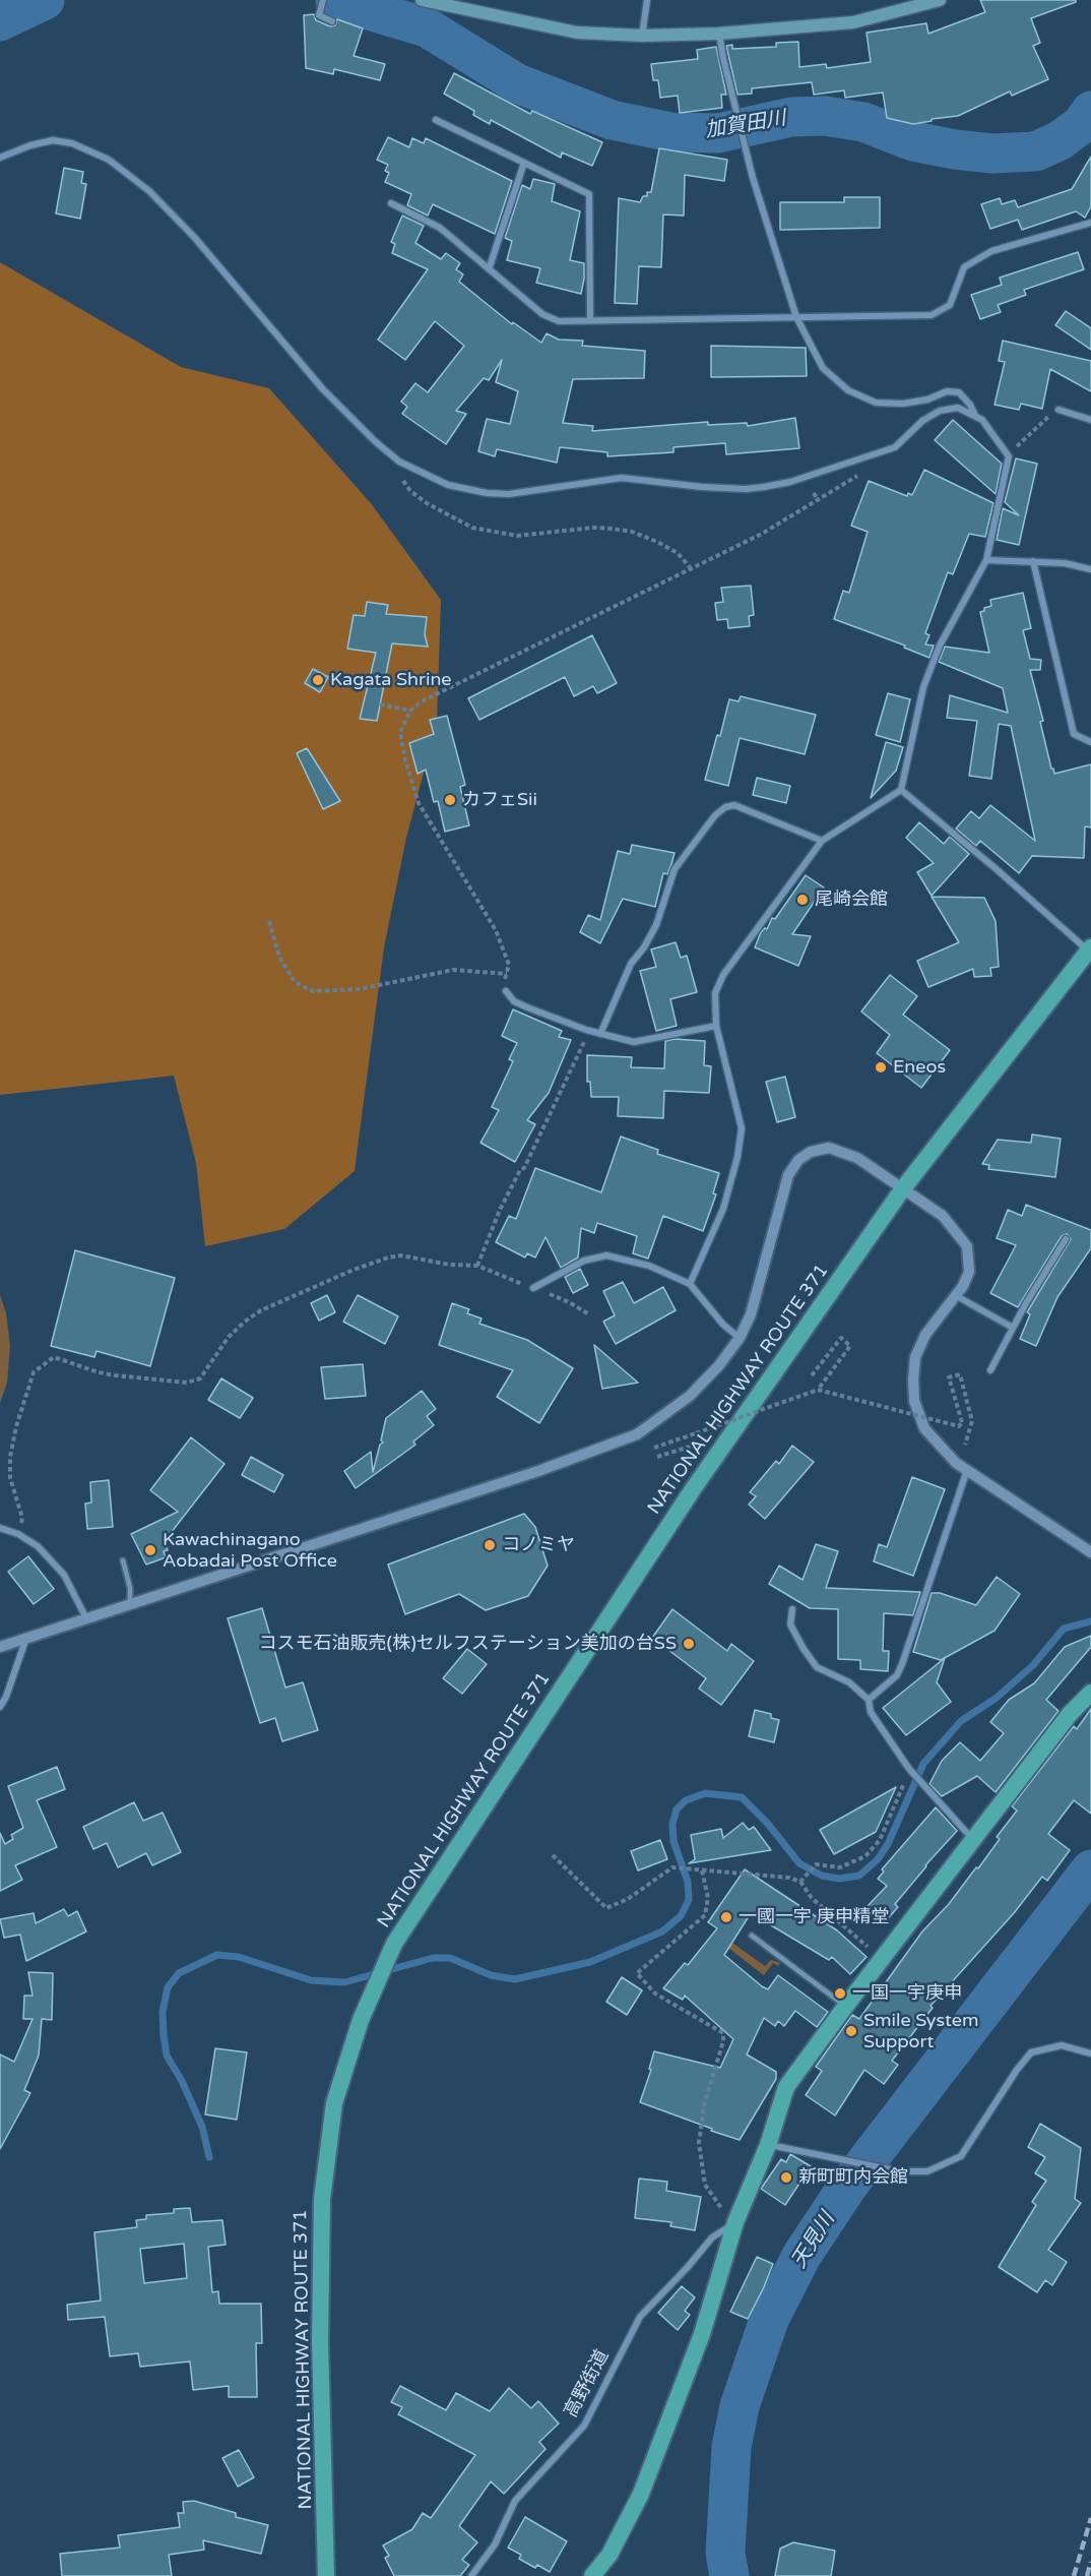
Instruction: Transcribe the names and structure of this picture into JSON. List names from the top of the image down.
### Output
{
  "streets": {
    "highway": ["NATIONAL HIGHWAY ROUTE 371"],
    "street": ["高野街道"]
  },
  "water": ["加賀田川", "天見川"],
  "places": [
    "Kagata Shrine",
    "カフェSii",
    "尾崎会館",
    "Eneos",
    "コノミヤ",
    "Kawachinagano Aobadai Post Office",
    "コスモ石油販売(株)セルフステーション美加の台SS",
    "一國一宇 庚申精堂",
    "一国一宇庚申",
    "Smile System Support",
    "新町町内会館"
  ]
}
